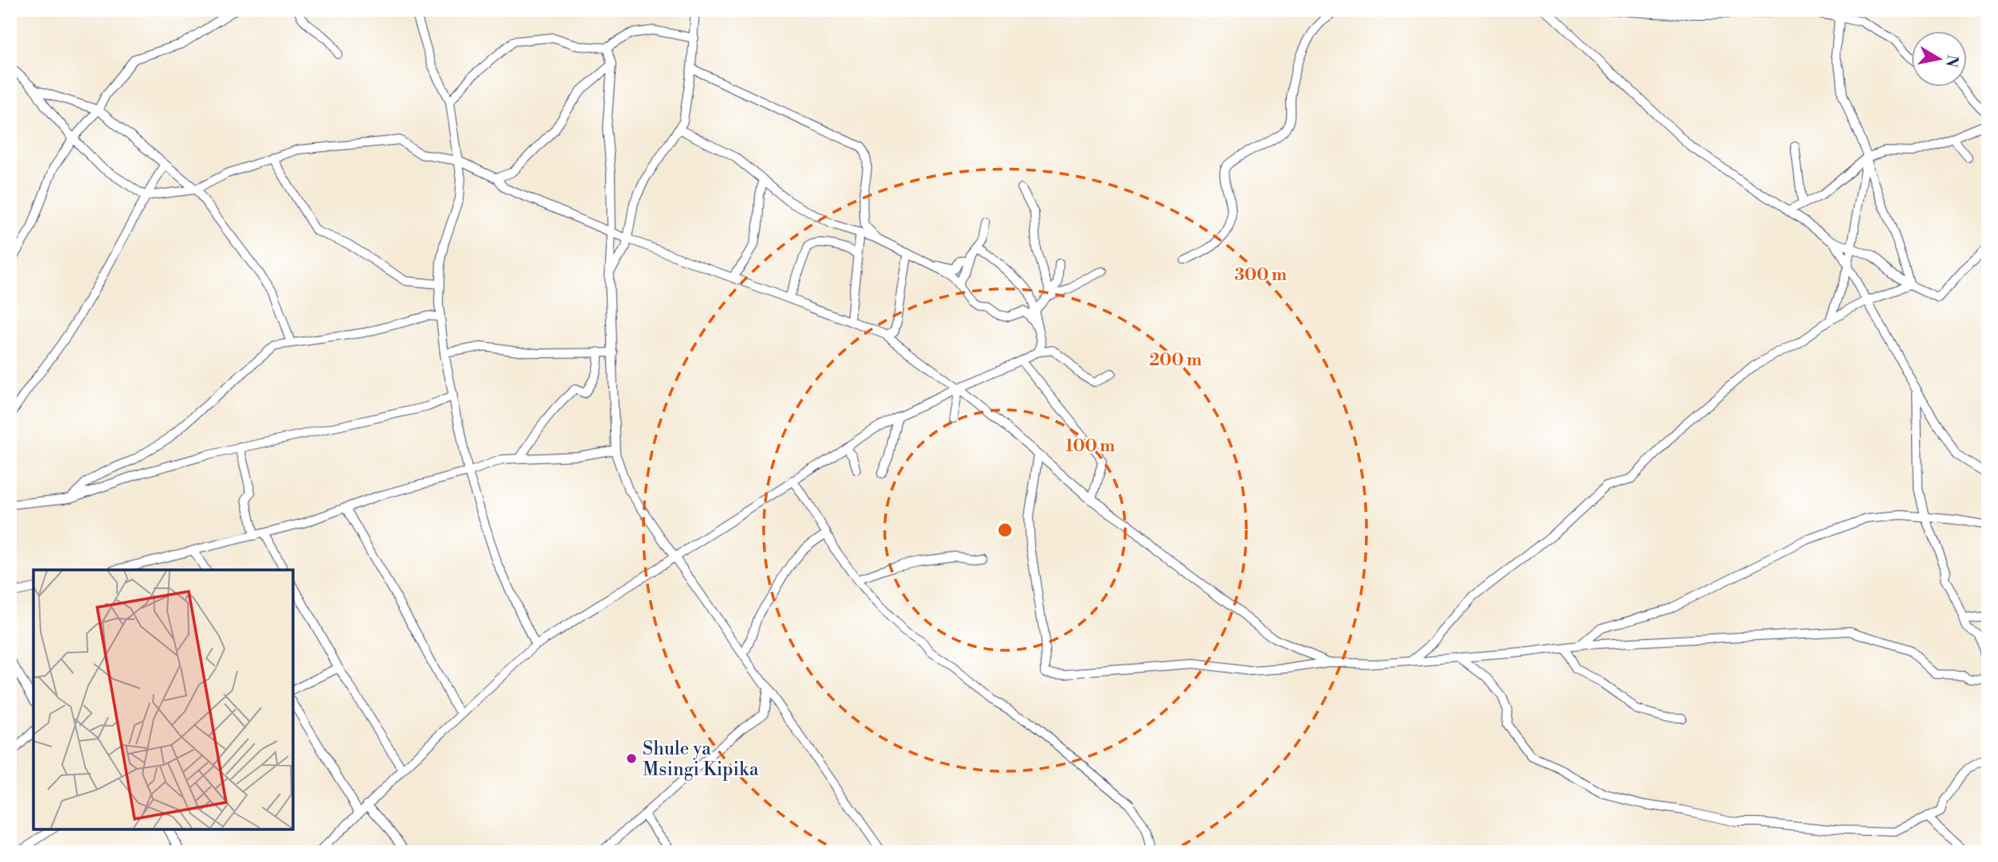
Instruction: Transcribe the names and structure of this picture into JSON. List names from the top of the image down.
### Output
{
  "places": ["Shule ya Msingi Kipika"],
  "north": "right",
  "rings": ["300 m", "200 m", "100 m"]
}
